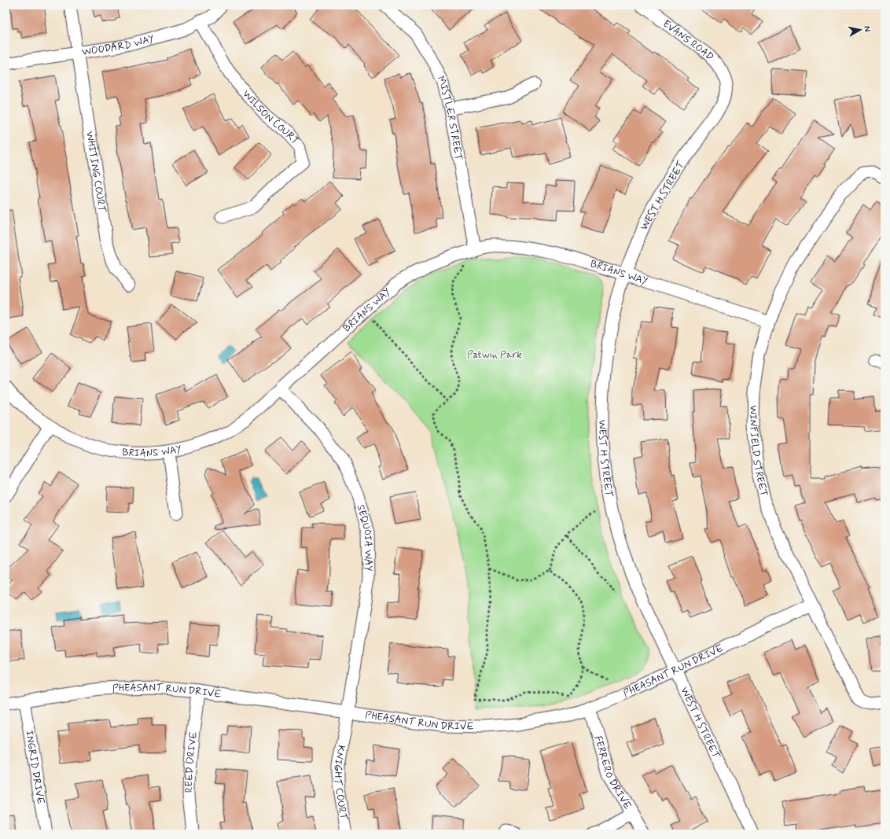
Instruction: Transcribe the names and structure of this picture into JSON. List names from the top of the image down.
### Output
{
  "streets": {
    "street": [
      "EVANS ROAD",
      "WOODARD WAY",
      "WILSON COURT",
      "MISTLER STREET",
      "WHITING COURT",
      "WEST H STREET",
      "BRIANS WAY",
      "WINFIELD STREET",
      "SEQUOIA WAY",
      "PHEASANT RUN DRIVE",
      "REED DRIVE",
      "INGRID DRIVE",
      "FERRERO DRIVE",
      "KNIGHT COURT"
    ]
  },
  "crossings": [
    ["EVANS ROAD", "WEST H STREET"],
    ["WOODARD WAY", "WILSON COURT"],
    ["WOODARD WAY", "WHITING COURT"],
    ["MISTLER STREET", "BRIANS WAY"],
    ["WEST H STREET", "BRIANS WAY"],
    ["WEST H STREET", "PHEASANT RUN DRIVE"],
    ["BRIANS WAY", "WINFIELD STREET"],
    ["BRIANS WAY", "SEQUOIA WAY"],
    ["WINFIELD STREET", "PHEASANT RUN DRIVE"],
    ["SEQUOIA WAY", "PHEASANT RUN DRIVE"],
    ["SEQUOIA WAY", "KNIGHT COURT"],
    ["PHEASANT RUN DRIVE", "REED DRIVE"],
    ["PHEASANT RUN DRIVE", "INGRID DRIVE"],
    ["PHEASANT RUN DRIVE", "FERRERO DRIVE"],
    ["PHEASANT RUN DRIVE", "KNIGHT COURT"]
  ],
  "parks": ["Patwin Park"],
  "north": "right"
}
